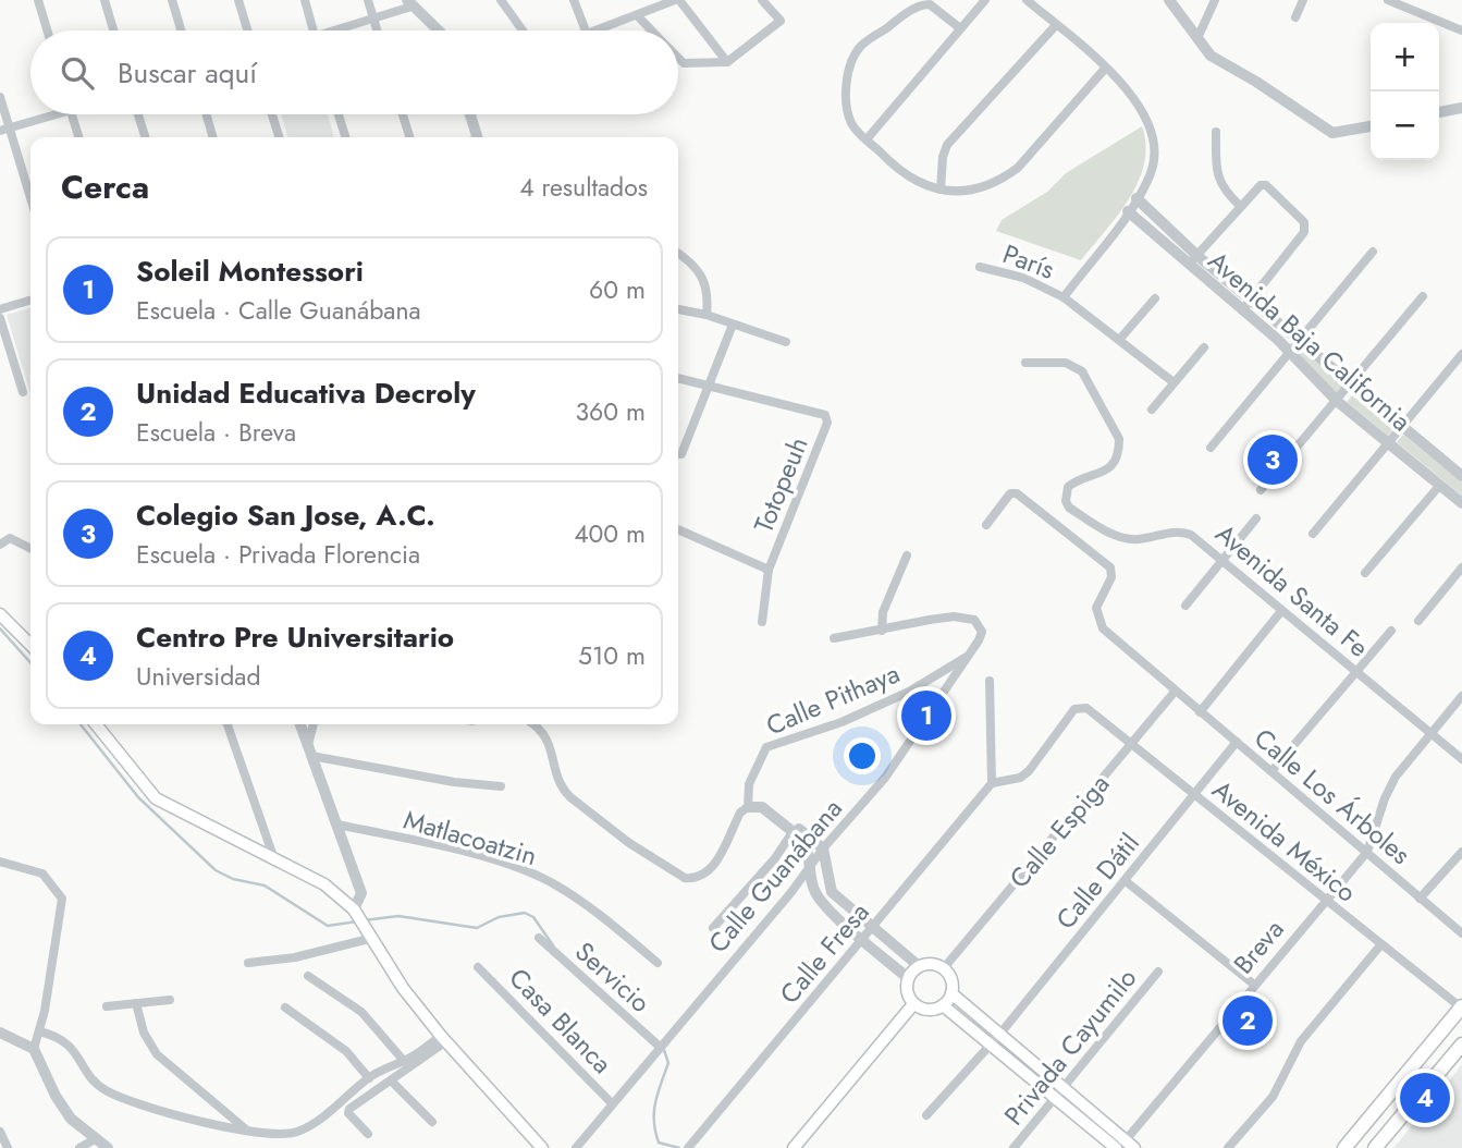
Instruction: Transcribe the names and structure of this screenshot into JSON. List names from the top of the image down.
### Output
{
  "streets": {
    "street": [
      "París",
      "Avenida Baja California",
      "Totopeuh",
      "Avenida Santa Fe",
      "Calle Pithaya",
      "Calle Los Árboles",
      "Calle Espiga",
      "Matlacoatzin",
      "Avenida México",
      "Calle Guanábana",
      "Calle Dátil",
      "Breva",
      "Calle Fresa",
      "Servicio",
      "Casa Blanca",
      "Privada Cayumilo"
    ]
  },
  "crossings": [
    ["Calle Pithaya", "Calle Guanábana"],
    ["Calle Los Árboles", "Calle Espiga"],
    ["Calle Los Árboles", "Calle Dátil"],
    ["Calle Los Árboles", "Breva"],
    ["Calle Espiga", "Avenida México"],
    ["Avenida México", "Calle Dátil"],
    ["Avenida México", "Breva"],
    ["Avenida México", "Calle Fresa"],
    ["Calle Guanábana", "Servicio"],
    ["Calle Guanábana", "Casa Blanca"]
  ],
  "page": {
    "map_buttons": ["+", "−"],
    "search": "Buscar aquí",
    "heading": ["Cerca", "4 resultados"],
    "list": [
      {
        "mark": "1",
        "name": "Soleil Montessori",
        "note": "Escuela · Calle Guanábana",
        "value": "60 m"
      },
      {
        "mark": "2",
        "name": "Unidad Educativa Decroly",
        "note": "Escuela · Breva",
        "value": "360 m"
      },
      {
        "mark": "3",
        "name": "Colegio San Jose, A.C.",
        "note": "Escuela · Privada Florencia",
        "value": "400 m"
      },
      {
        "mark": "4",
        "name": "Centro Pre Universitario",
        "note": "Universidad",
        "value": "510 m"
      }
    ],
    "pins": [
      "3",
      "1",
      "2",
      "4"
    ]
  }
}
